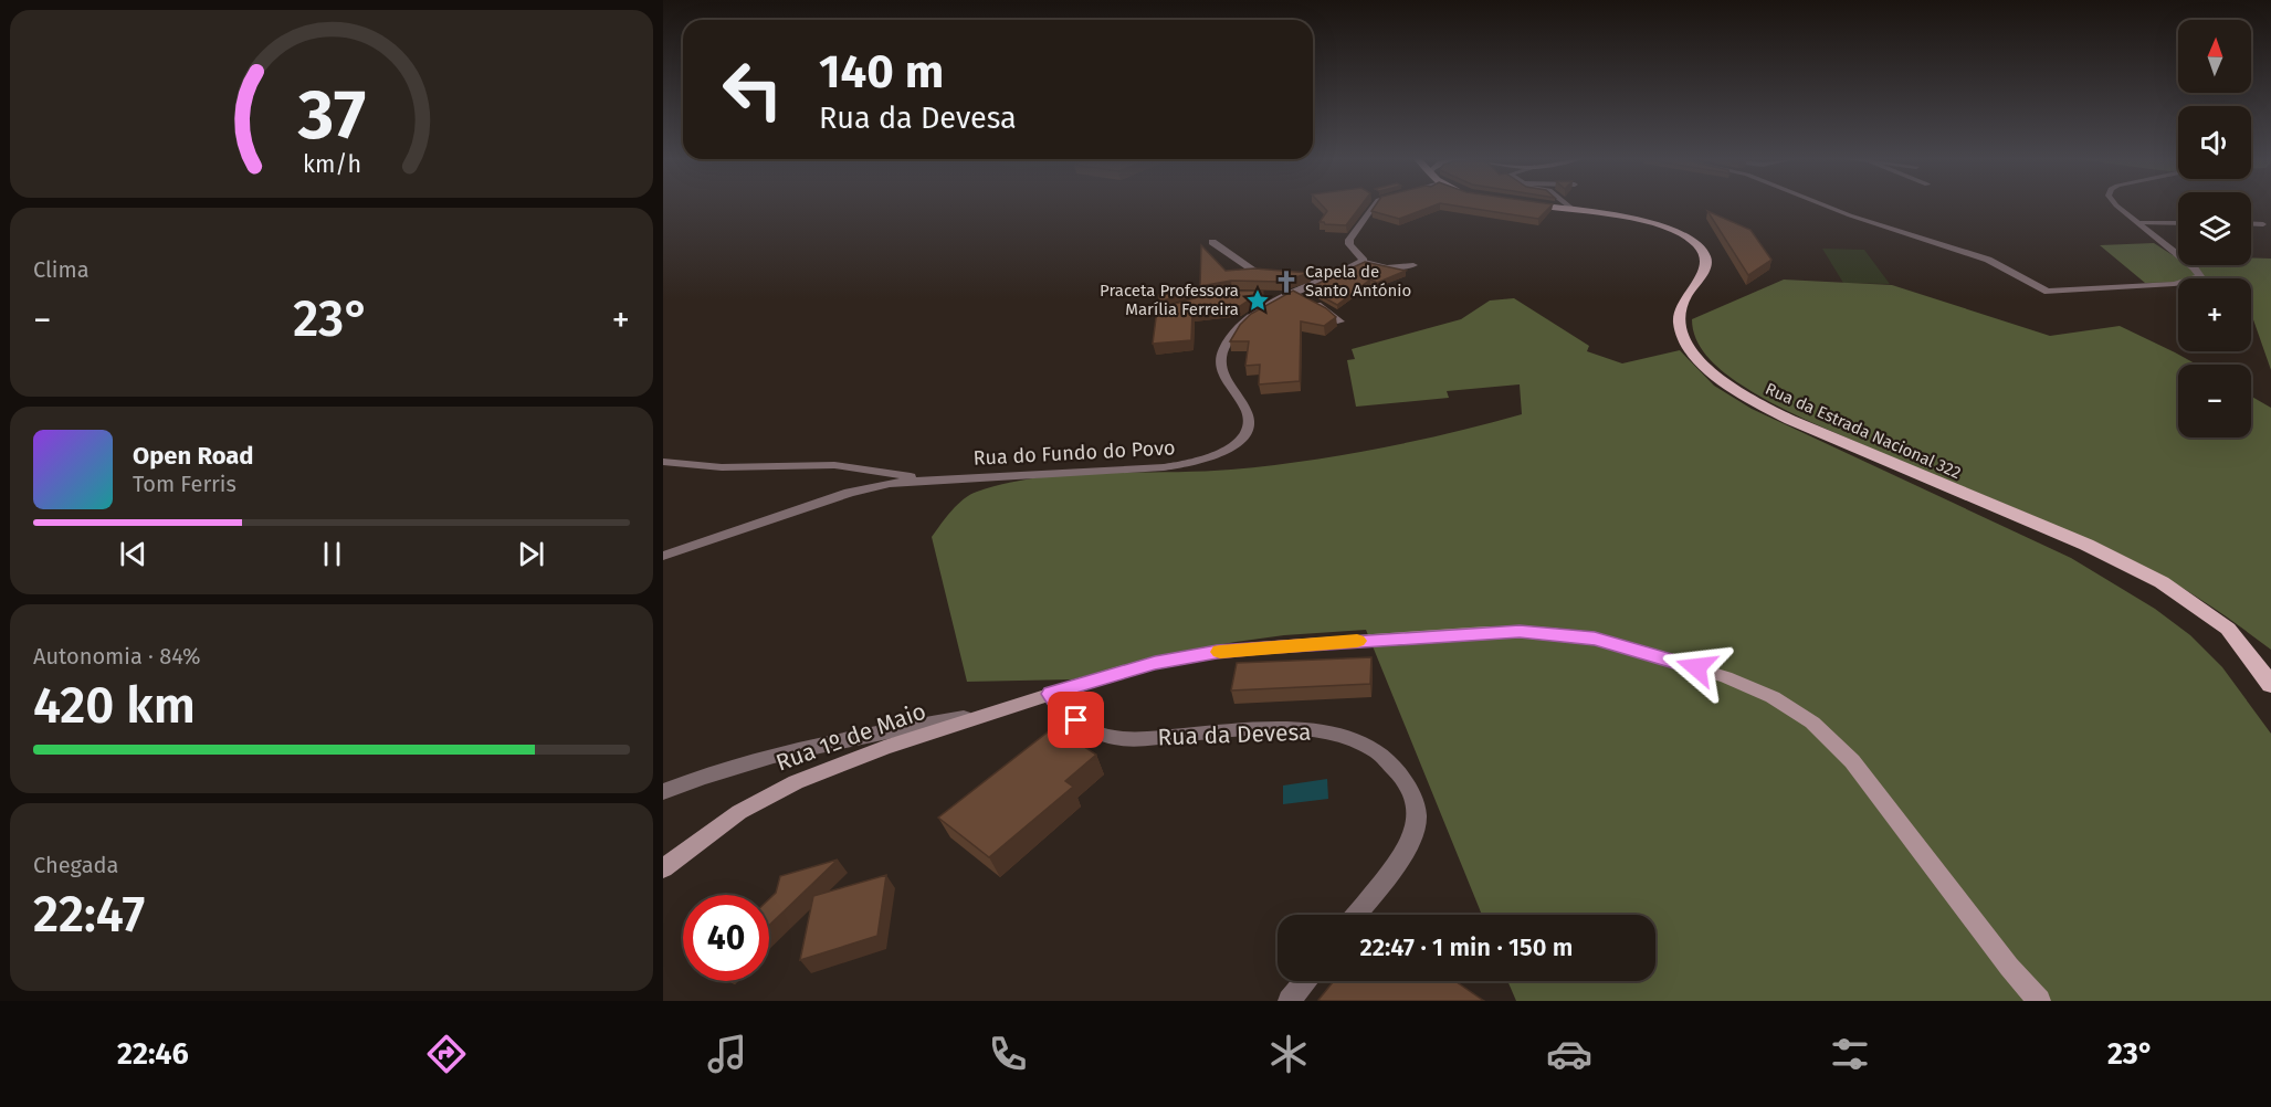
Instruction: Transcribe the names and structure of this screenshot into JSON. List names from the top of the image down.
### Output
{
  "streets": {
    "main road": ["Rua da Estrada Nacional 322"],
    "street": ["Rua do Fundo do Povo", "Rua da Devesa", "Rua 1º de Maio"]
  },
  "crossings": [
    ["Rua da Devesa", "Rua 1º de Maio"]
  ],
  "places": {
    "church": ["Capela de Santo António"],
    "place": ["Praceta Professora Marília Ferreira"]
  },
  "north": "top",
  "page": {
    "map_buttons": ["+", "−"],
    "turn": ["140 m", "Rua da Devesa"],
    "tile": [
      "Clima",
      ["Autonomia · 84%", "420 km"],
      ["Chegada", "22:47"]
    ],
    "heat": ["−", "23°", "+"],
    "song": ["Open Road", "Tom Ferris"],
    "limit": "40",
    "trip": "22:47 · 1 min · 150 m",
    "tabs": ["22:46", "23°"],
    "gauge": ["37", "km/h"]
  }
}
